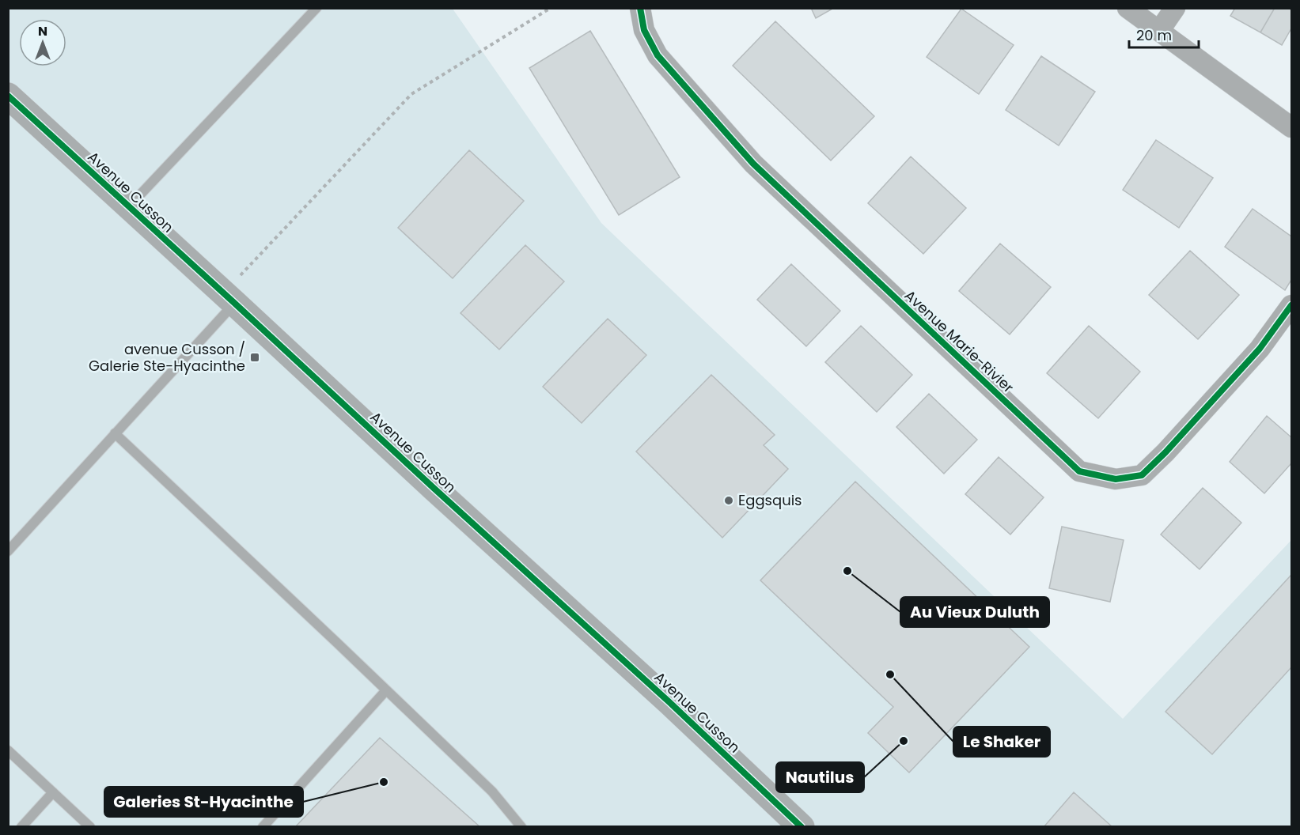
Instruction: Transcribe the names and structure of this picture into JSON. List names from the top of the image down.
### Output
{
  "streets": {
    "street": ["Avenue Cusson", "Avenue Marie-Rivier"]
  },
  "places": {
    "transit": ["avenue Cusson / Galerie Ste-Hyacinthe"],
    "other": [
      "Eggsquis",
      "Au Vieux Duluth",
      "Le Shaker",
      "Nautilus",
      "Galeries St-Hyacinthe"
    ]
  },
  "scale_bar": "20 m",
  "north": "top"
}
